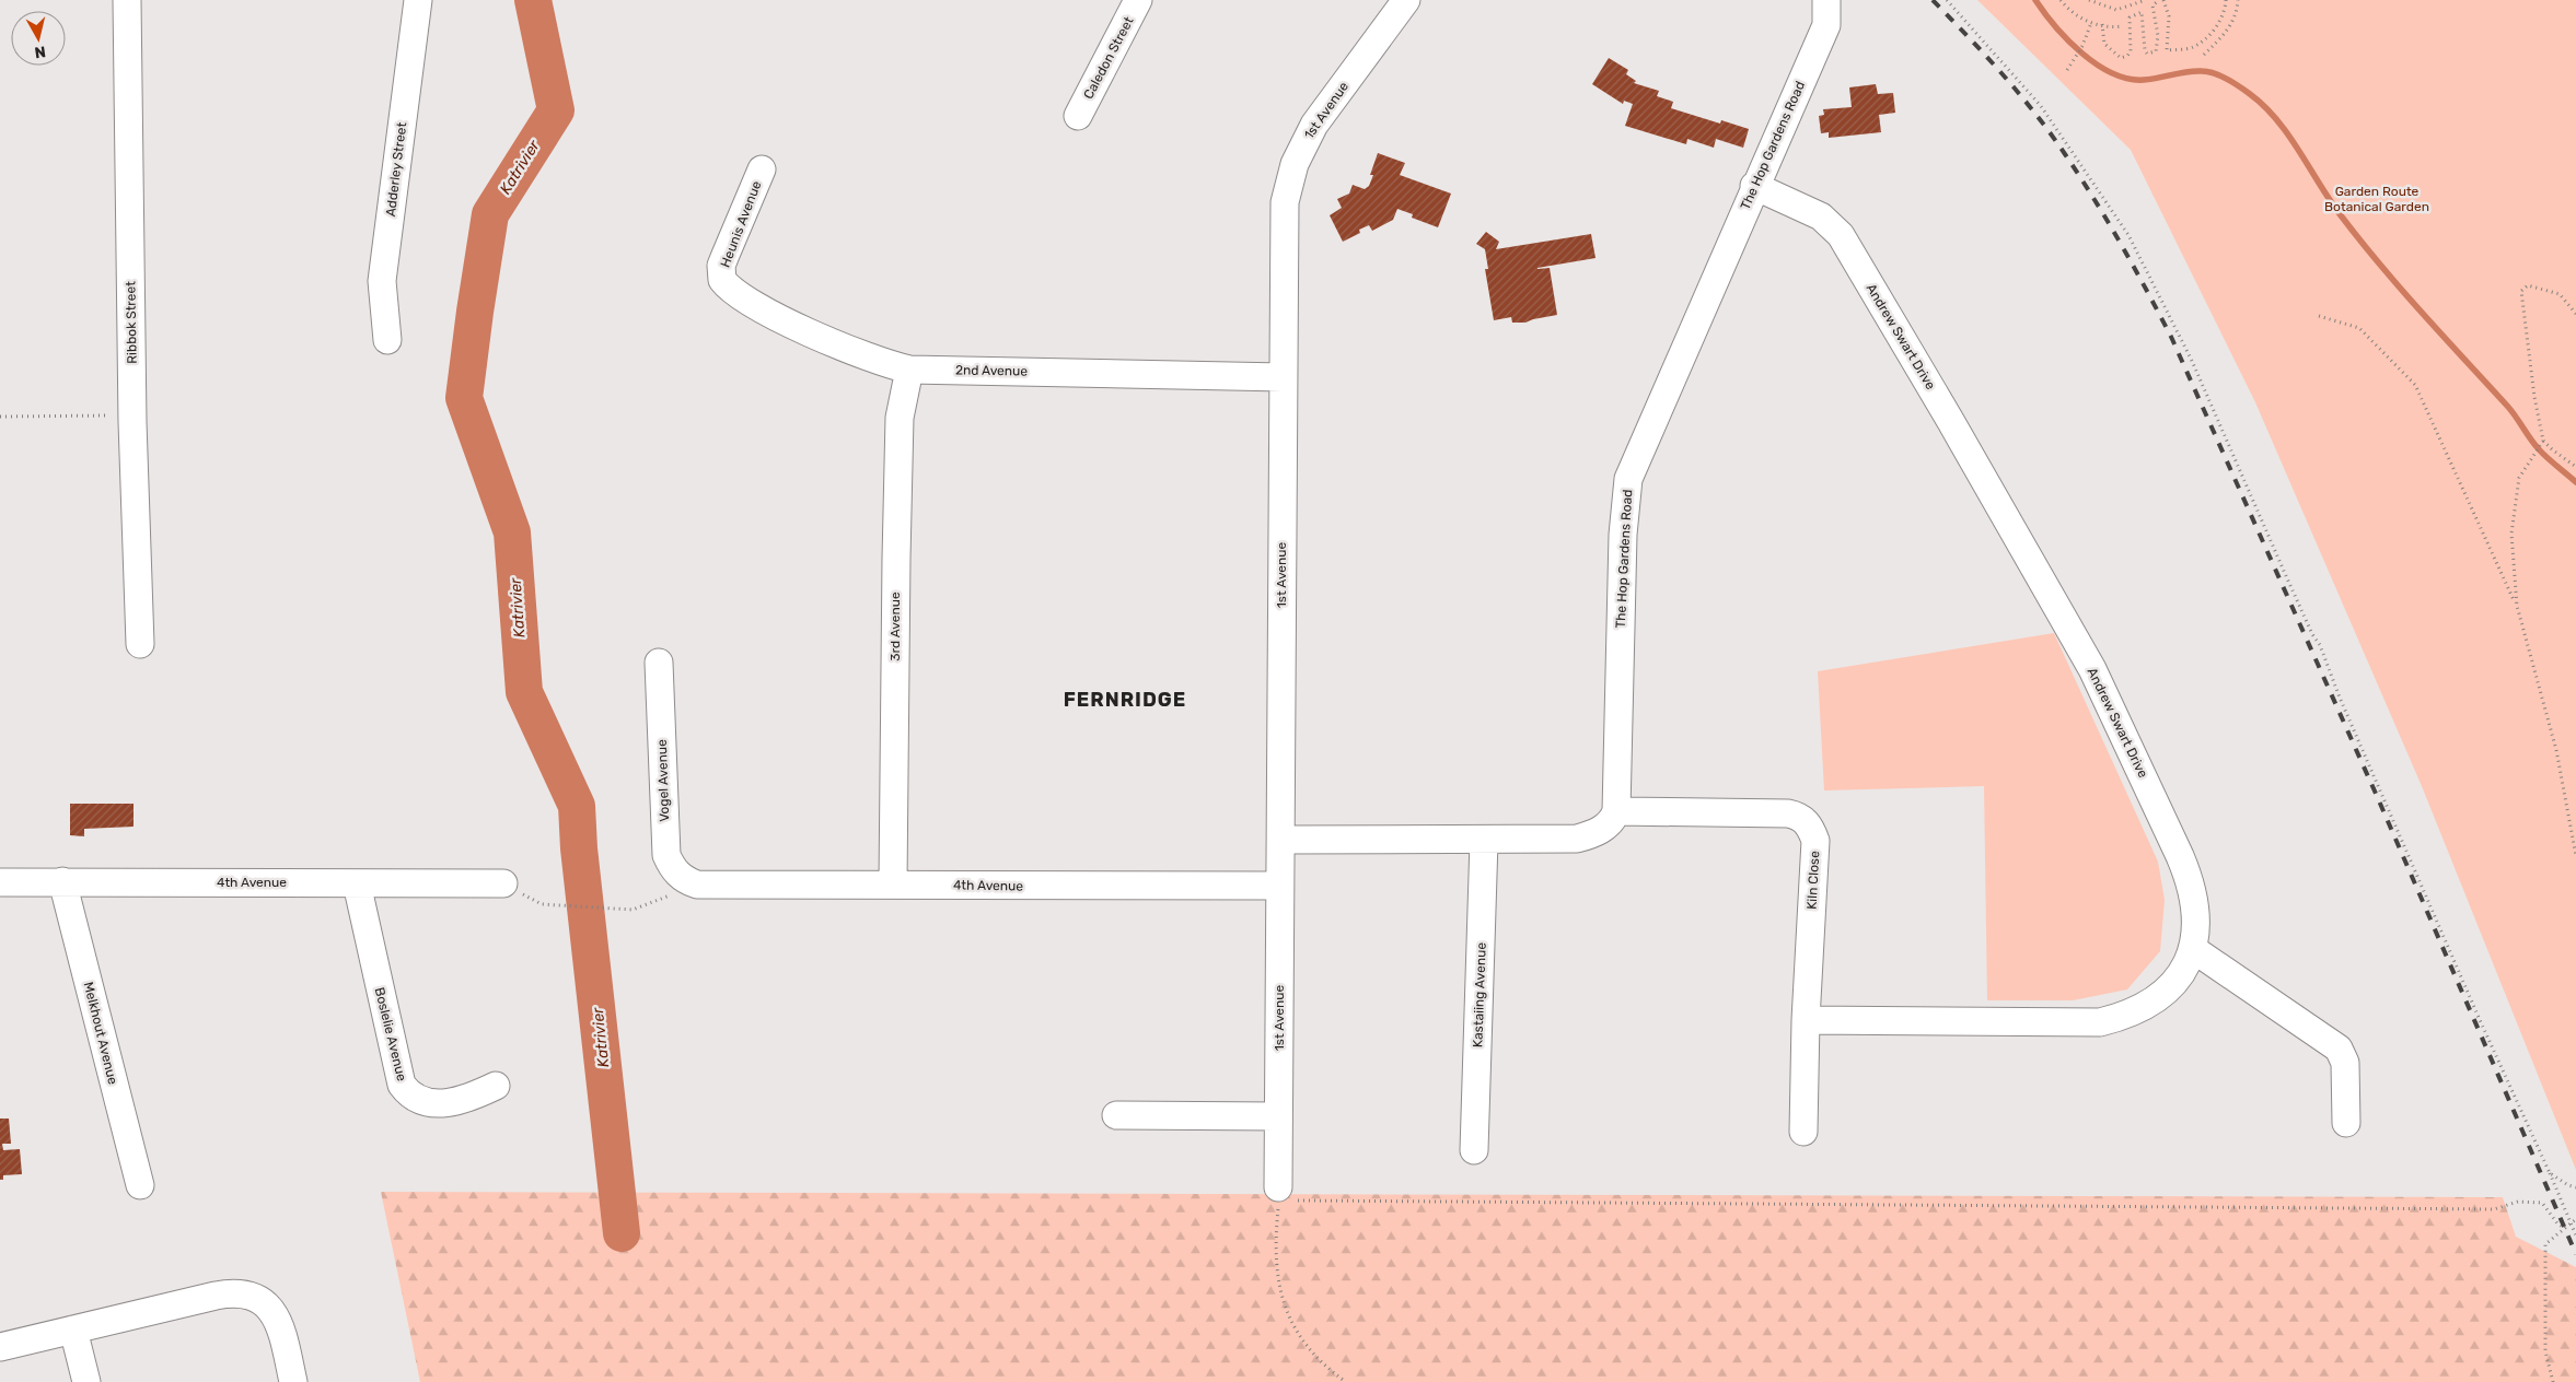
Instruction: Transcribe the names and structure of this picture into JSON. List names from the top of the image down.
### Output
{
  "streets": {
    "street": [
      "Caledon Street",
      "1st Avenue",
      "The Hop Gardens Road",
      "Adderley Street",
      "Heunis Avenue",
      "Ribbok Street",
      "Andrew Swart Drive",
      "2nd Avenue",
      "3rd Avenue",
      "Vogel Avenue",
      "Kiln Close",
      "4th Avenue",
      "Kastaiing Avenue",
      "Melkhout Avenue",
      "Boslelie Avenue"
    ]
  },
  "crossings": [
    ["1st Avenue", "2nd Avenue"],
    ["1st Avenue", "4th Avenue"],
    ["The Hop Gardens Road", "Andrew Swart Drive"],
    ["The Hop Gardens Road", "Kiln Close"],
    ["Heunis Avenue", "2nd Avenue"],
    ["Andrew Swart Drive", "Kiln Close"],
    ["2nd Avenue", "3rd Avenue"],
    ["3rd Avenue", "4th Avenue"],
    ["Vogel Avenue", "4th Avenue"],
    ["4th Avenue", "Melkhout Avenue"],
    ["4th Avenue", "Boslelie Avenue"]
  ],
  "districts": ["FERNRIDGE"],
  "water": ["Katrivier"],
  "parks": ["Garden Route Botanical Garden"],
  "north": "bottom"
}
